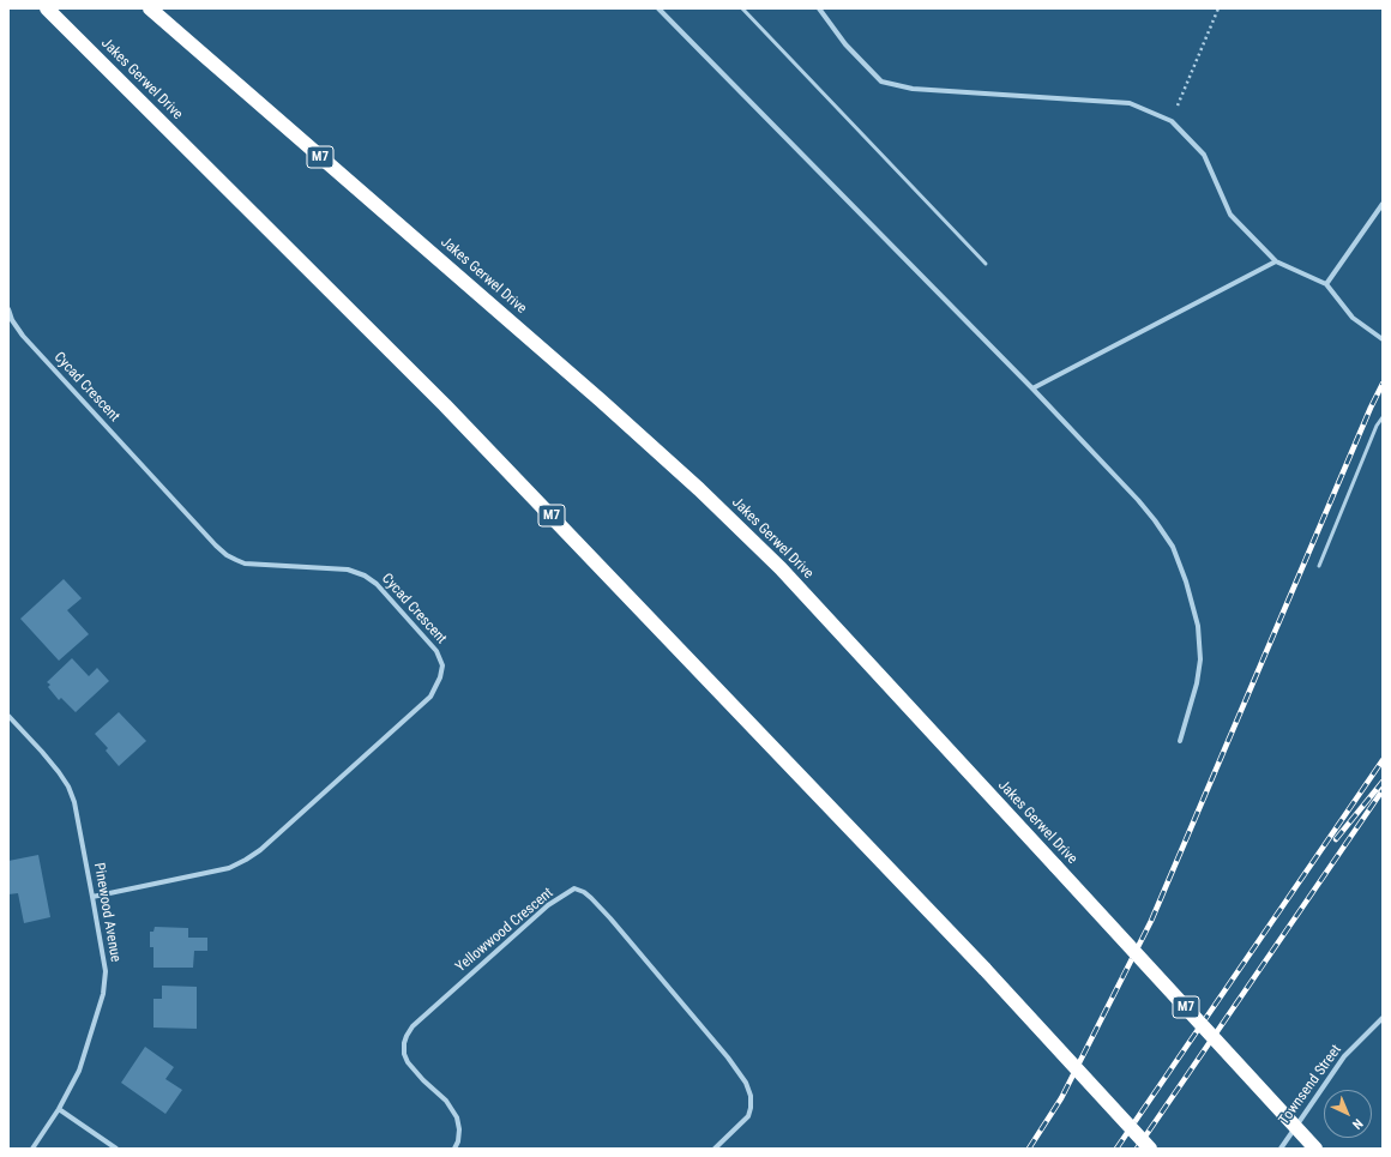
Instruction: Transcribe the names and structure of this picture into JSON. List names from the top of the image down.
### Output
{
  "streets": {
    "highway": ["Jakes Gerwel Drive", "M7"],
    "street": [
      "Cycad Crescent",
      "Pinewood Avenue",
      "Yellowwood Crescent",
      "Townsend Street"
    ]
  },
  "crossings": [
    ["Cycad Crescent", "Pinewood Avenue"]
  ],
  "north": "bottom right"
}
